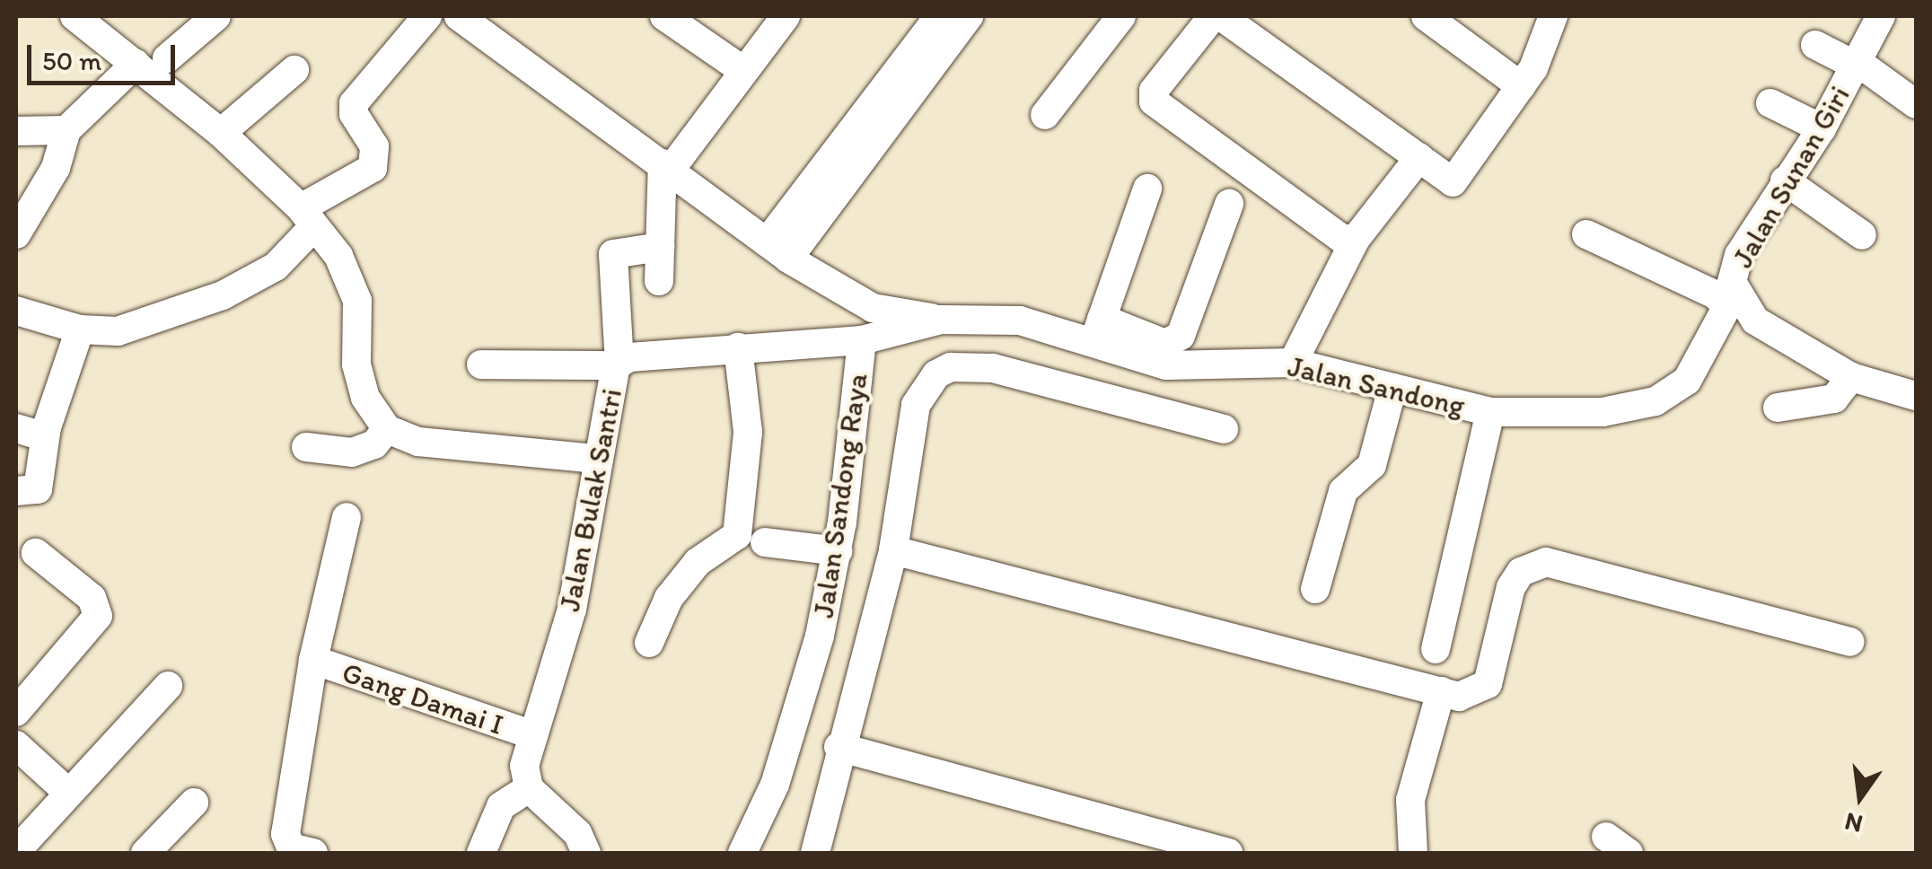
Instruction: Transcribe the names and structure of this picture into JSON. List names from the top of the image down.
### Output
{
  "streets": {
    "street": [
      "Jalan Sunan Giri",
      "Jalan Sandong",
      "Jalan Sandong Raya",
      "Jalan Bulak Santri",
      "Gang Damai I"
    ]
  },
  "crossings": [
    ["Jalan Sunan Giri", "Jalan Sandong"],
    ["Jalan Sandong", "Jalan Sandong Raya"],
    ["Jalan Sandong", "Jalan Bulak Santri"],
    ["Jalan Sandong Raya", "Jalan Bulak Santri"],
    ["Jalan Bulak Santri", "Gang Damai I"]
  ],
  "scale_bar": "50 m",
  "north": "bottom"
}
